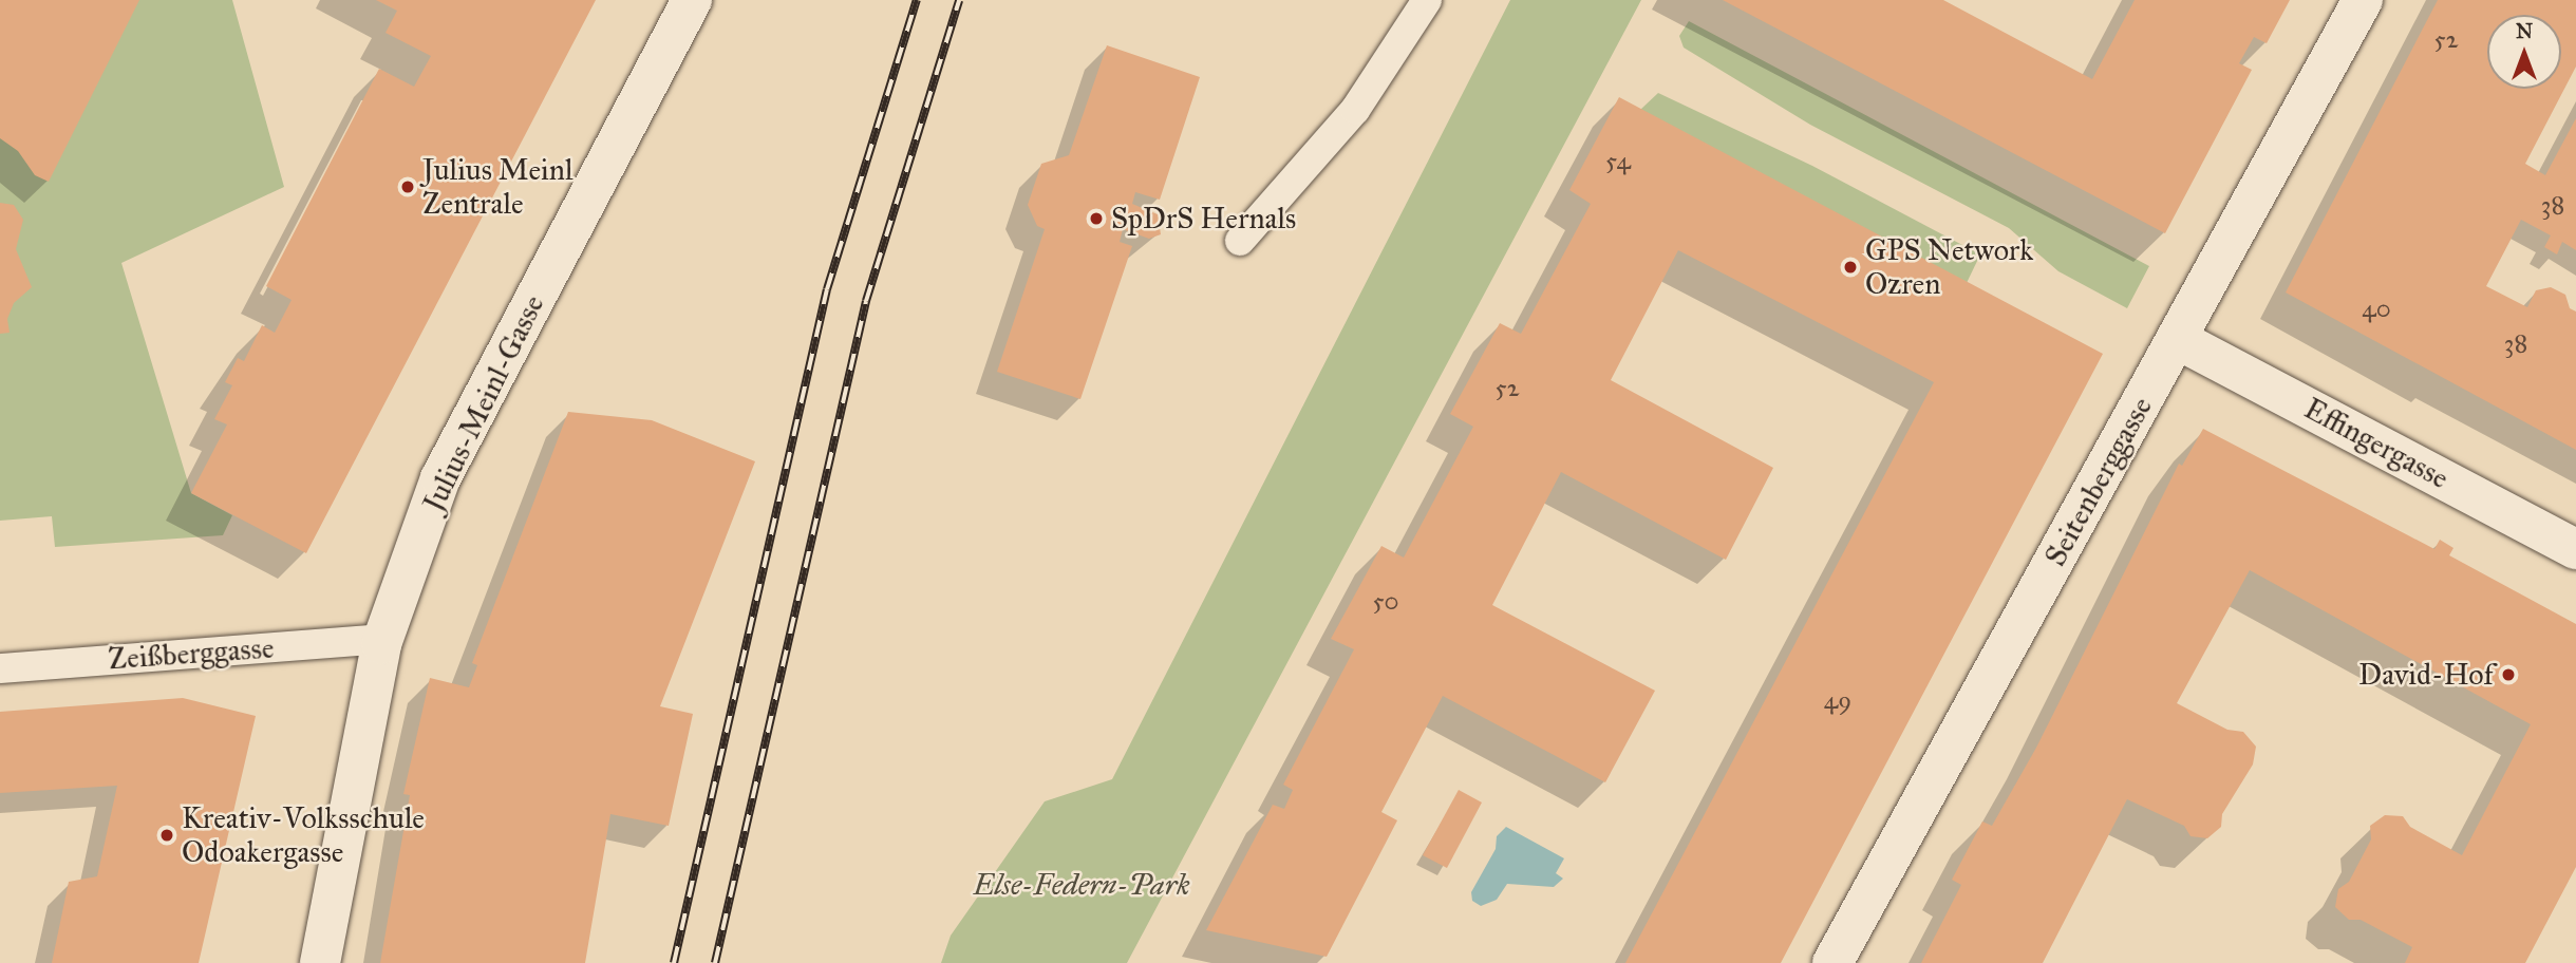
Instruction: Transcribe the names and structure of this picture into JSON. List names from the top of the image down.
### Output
{
  "streets": {
    "street": ["Julius-Meinl-Gasse", "Effingergasse", "Seitenberggasse"],
    "lane": ["Zeißberggasse"]
  },
  "crossings": [
    ["Julius-Meinl-Gasse", "Zeißberggasse"],
    ["Effingergasse", "Seitenberggasse"]
  ],
  "parks": ["Else-Federn-Park"],
  "places": [
    "Julius Meinl Zentrale",
    "SpDrS Hernals",
    "GPS Network Ozren",
    "David-Hof",
    "Kreativ-Volksschule Odoakergasse"
  ],
  "house_numbers": [
    "52",
    "54",
    "38",
    "40",
    "38",
    "52",
    "50",
    "49"
  ],
  "north": "top"
}
